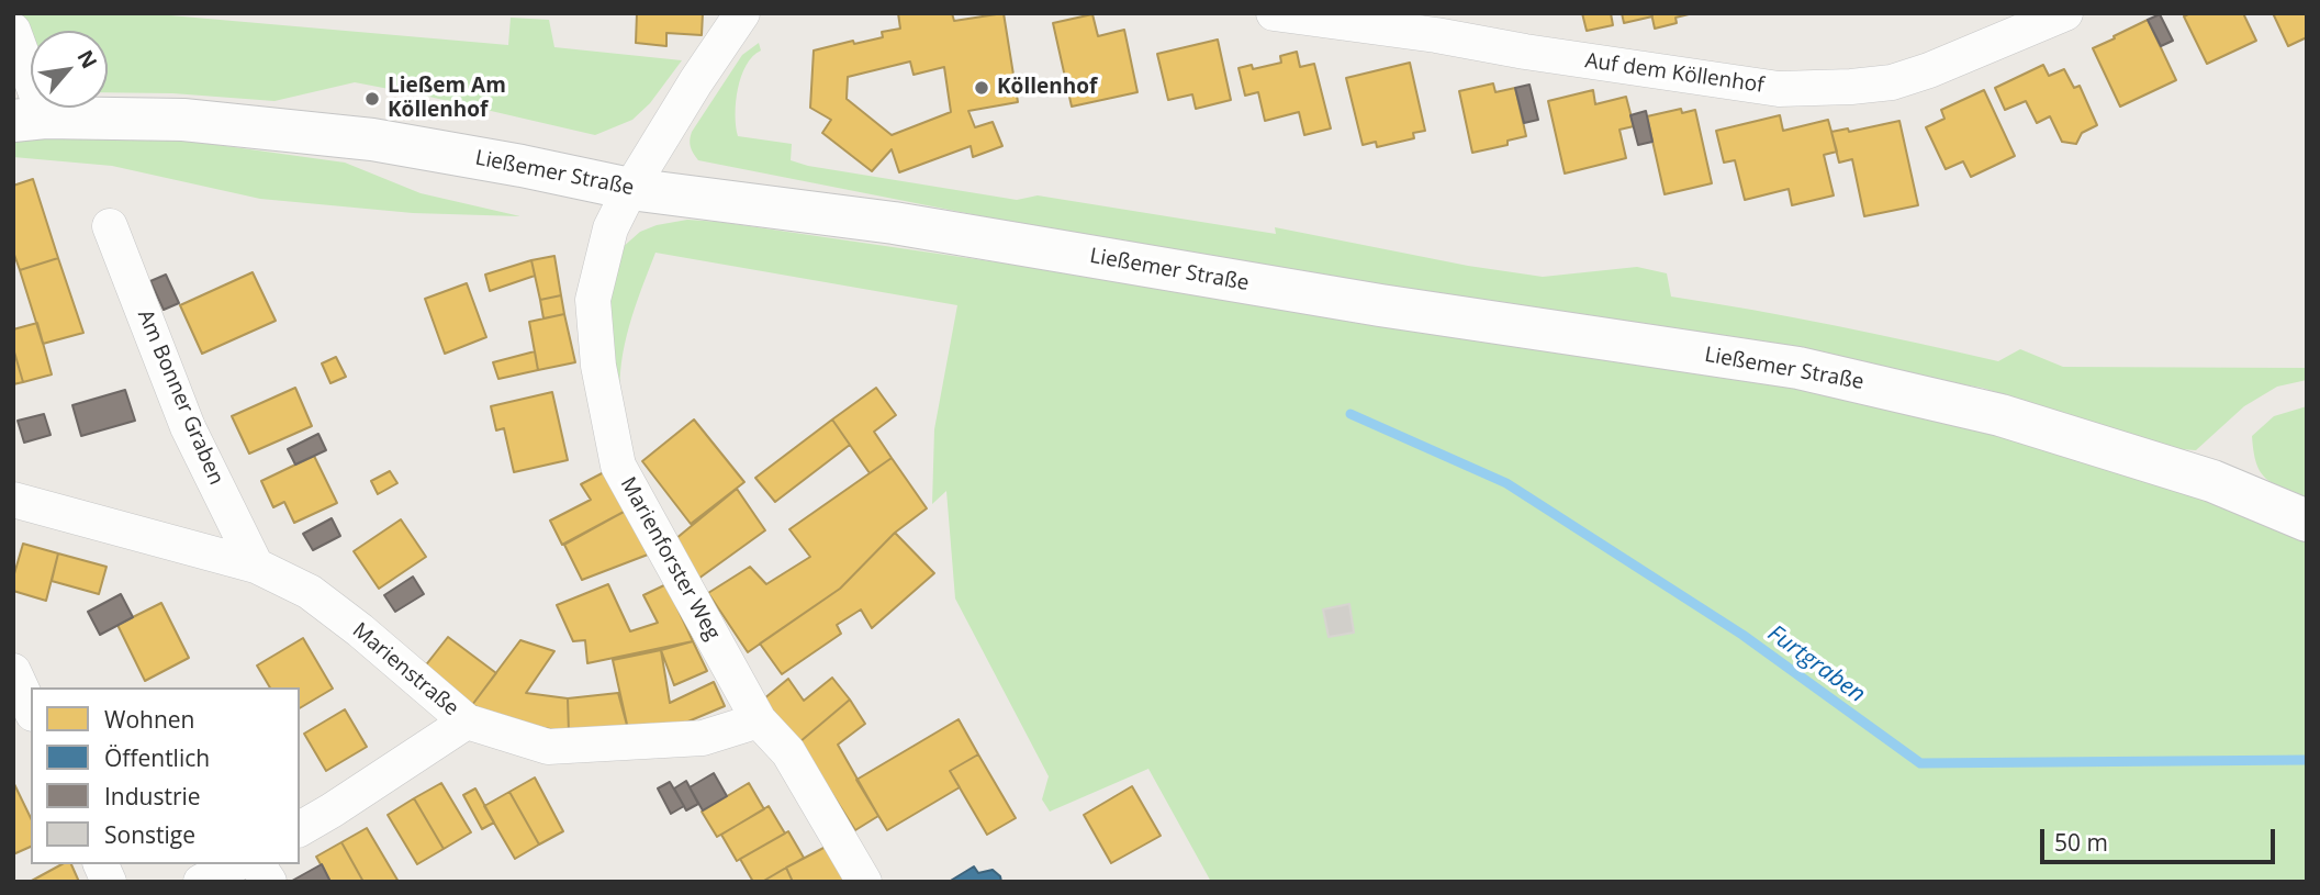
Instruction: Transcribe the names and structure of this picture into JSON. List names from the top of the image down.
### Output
{
  "streets": {
    "street": [
      "Auf dem Köllenhof",
      "Ließemer Straße",
      "Am Bonner Graben",
      "Marienforster Weg",
      "Marienstraße"
    ]
  },
  "crossings": [
    ["Ließemer Straße", "Marienforster Weg"],
    ["Am Bonner Graben", "Marienstraße"],
    ["Marienforster Weg", "Marienstraße"]
  ],
  "water": ["Furtgraben"],
  "places": ["Köllenhof", "Ließem Am Köllenhof"],
  "legend": [
    "Wohnen",
    "Öffentlich",
    "Industrie",
    "Sonstige"
  ],
  "scale_bar": "50 m",
  "north": "top right"
}
